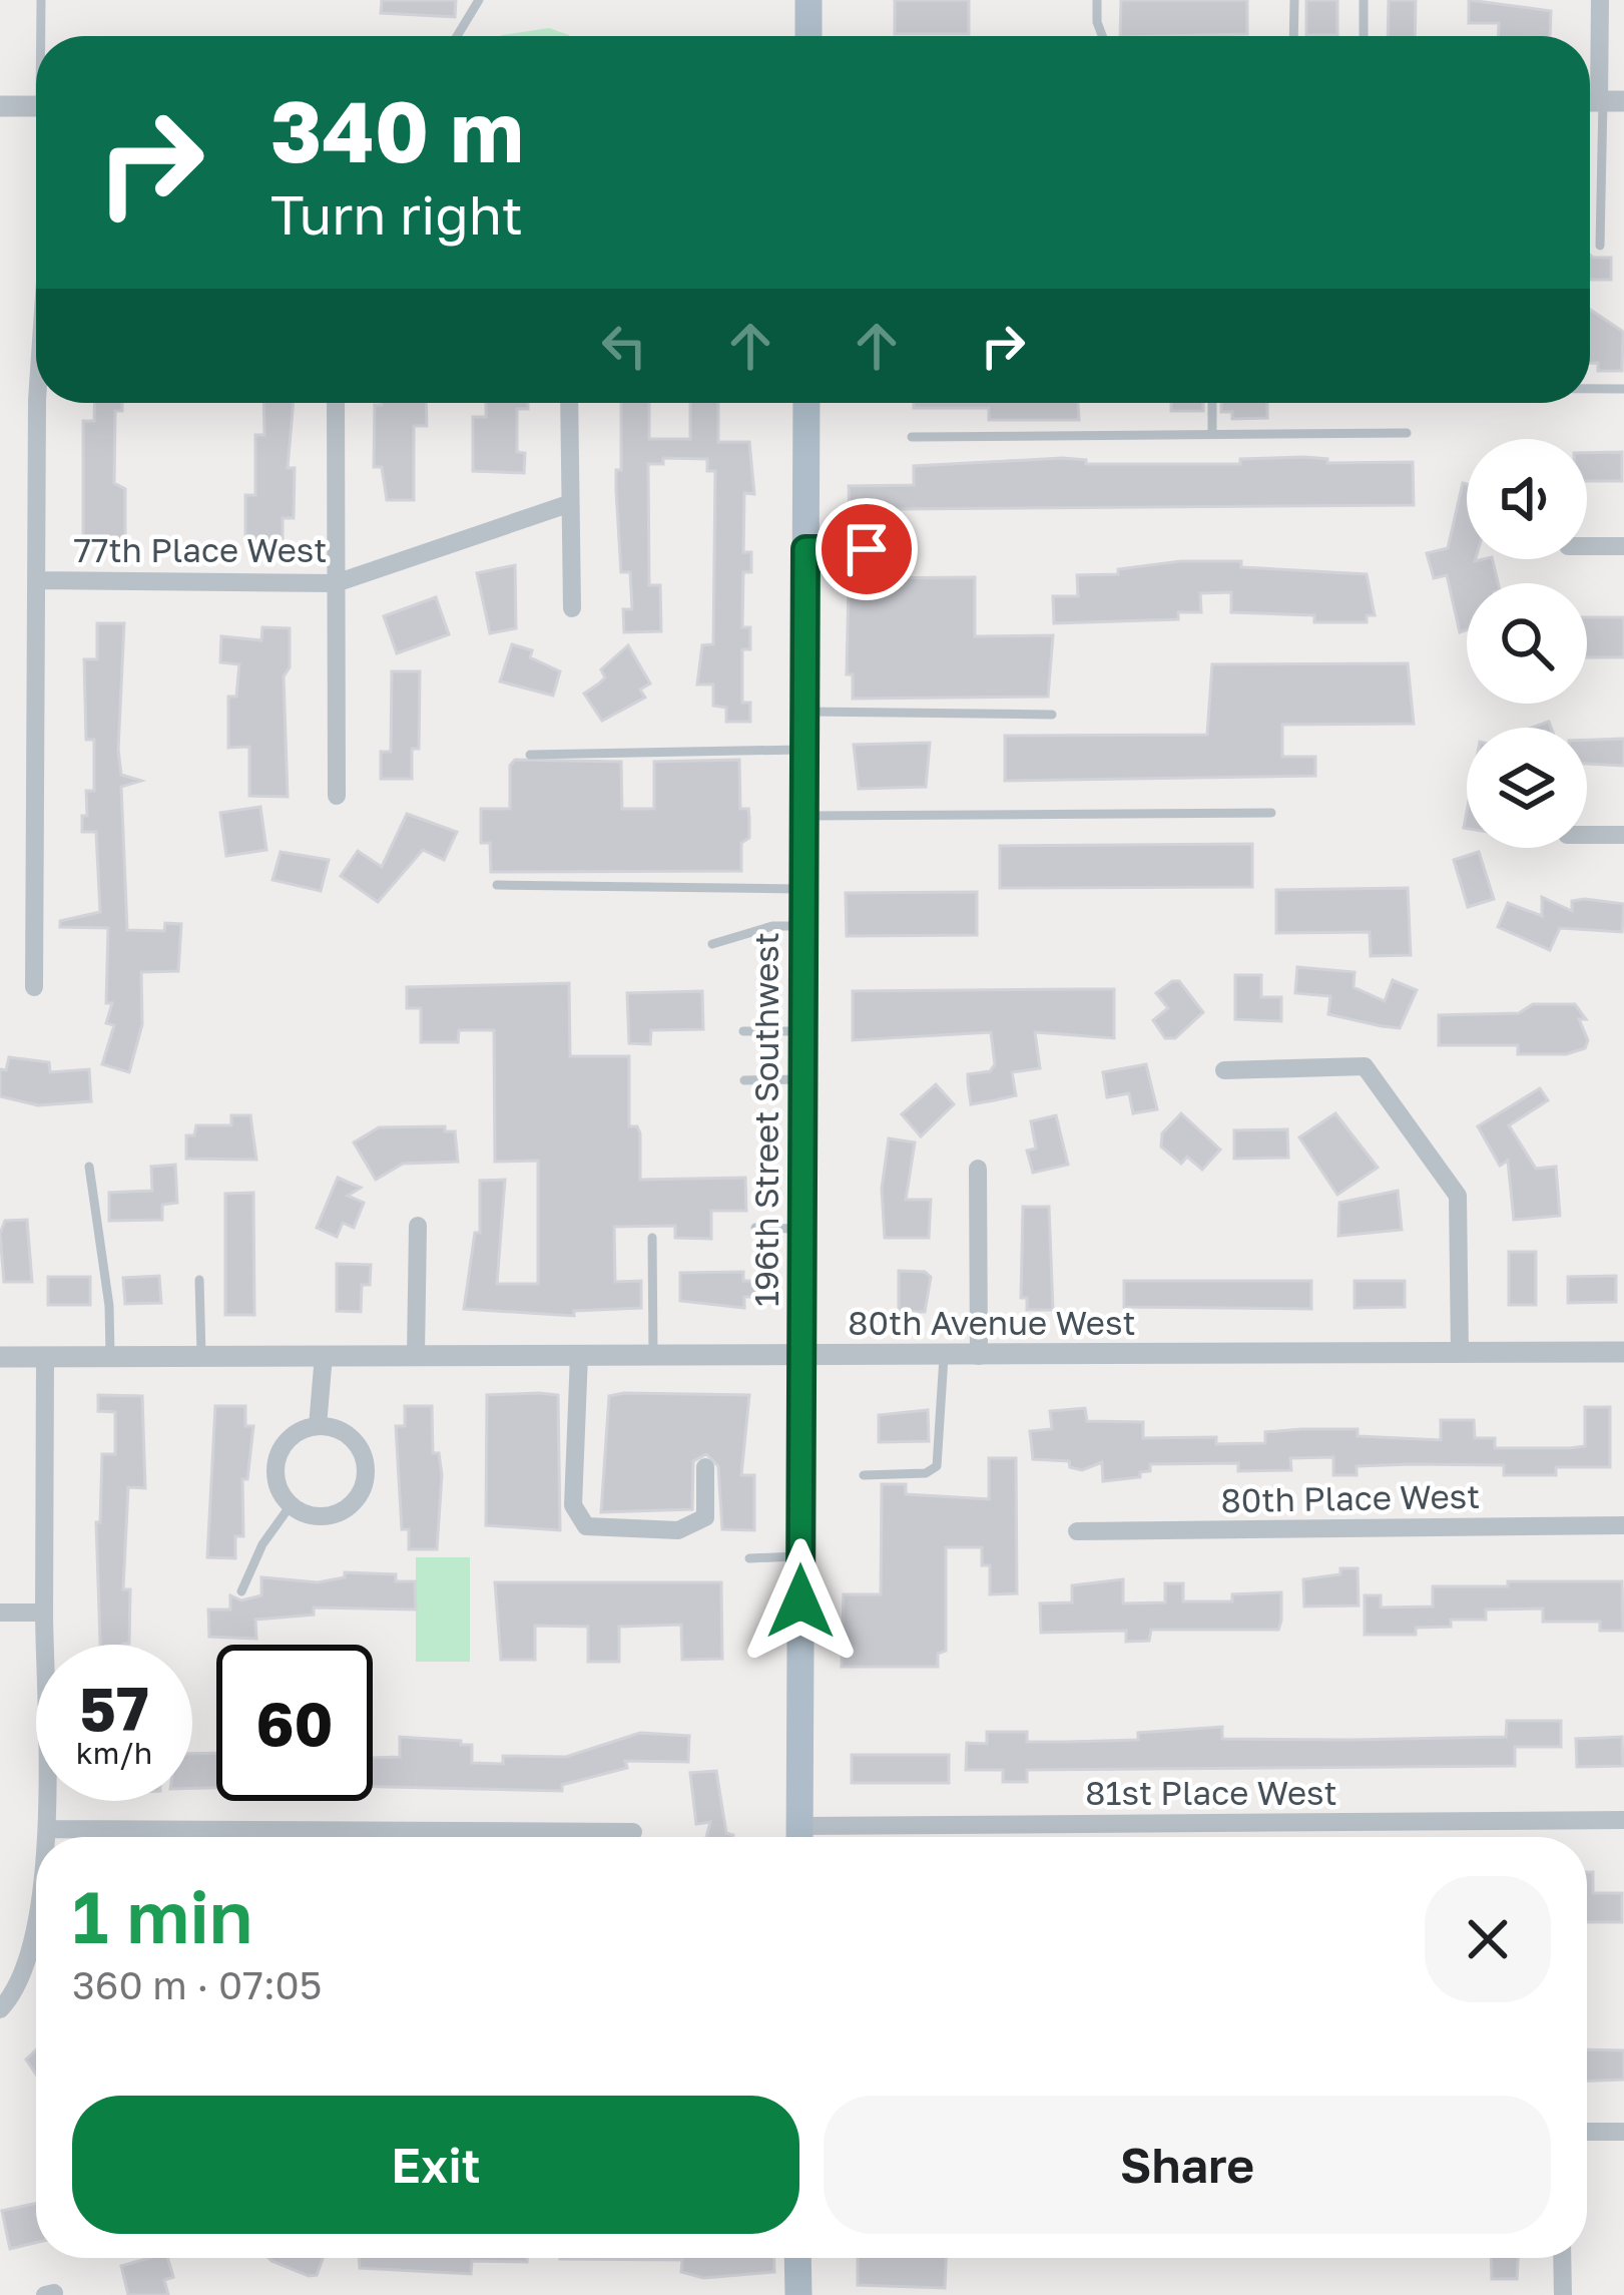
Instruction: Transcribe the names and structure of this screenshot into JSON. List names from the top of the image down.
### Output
{
  "streets": {
    "main road": ["196th Street Southwest"],
    "street": [
      "77th Place West",
      "80th Avenue West",
      "80th Place West",
      "81st Place West"
    ]
  },
  "crossings": [
    ["196th Street Southwest", "80th Avenue West"]
  ],
  "page": {
    "turn": ["340 m", "Turn right"],
    "speed": "57 km/h",
    "limit": "60",
    "heading": ["1 min", "360 m · 07:05"],
    "buttons": ["Exit", "Share"]
  }
}
